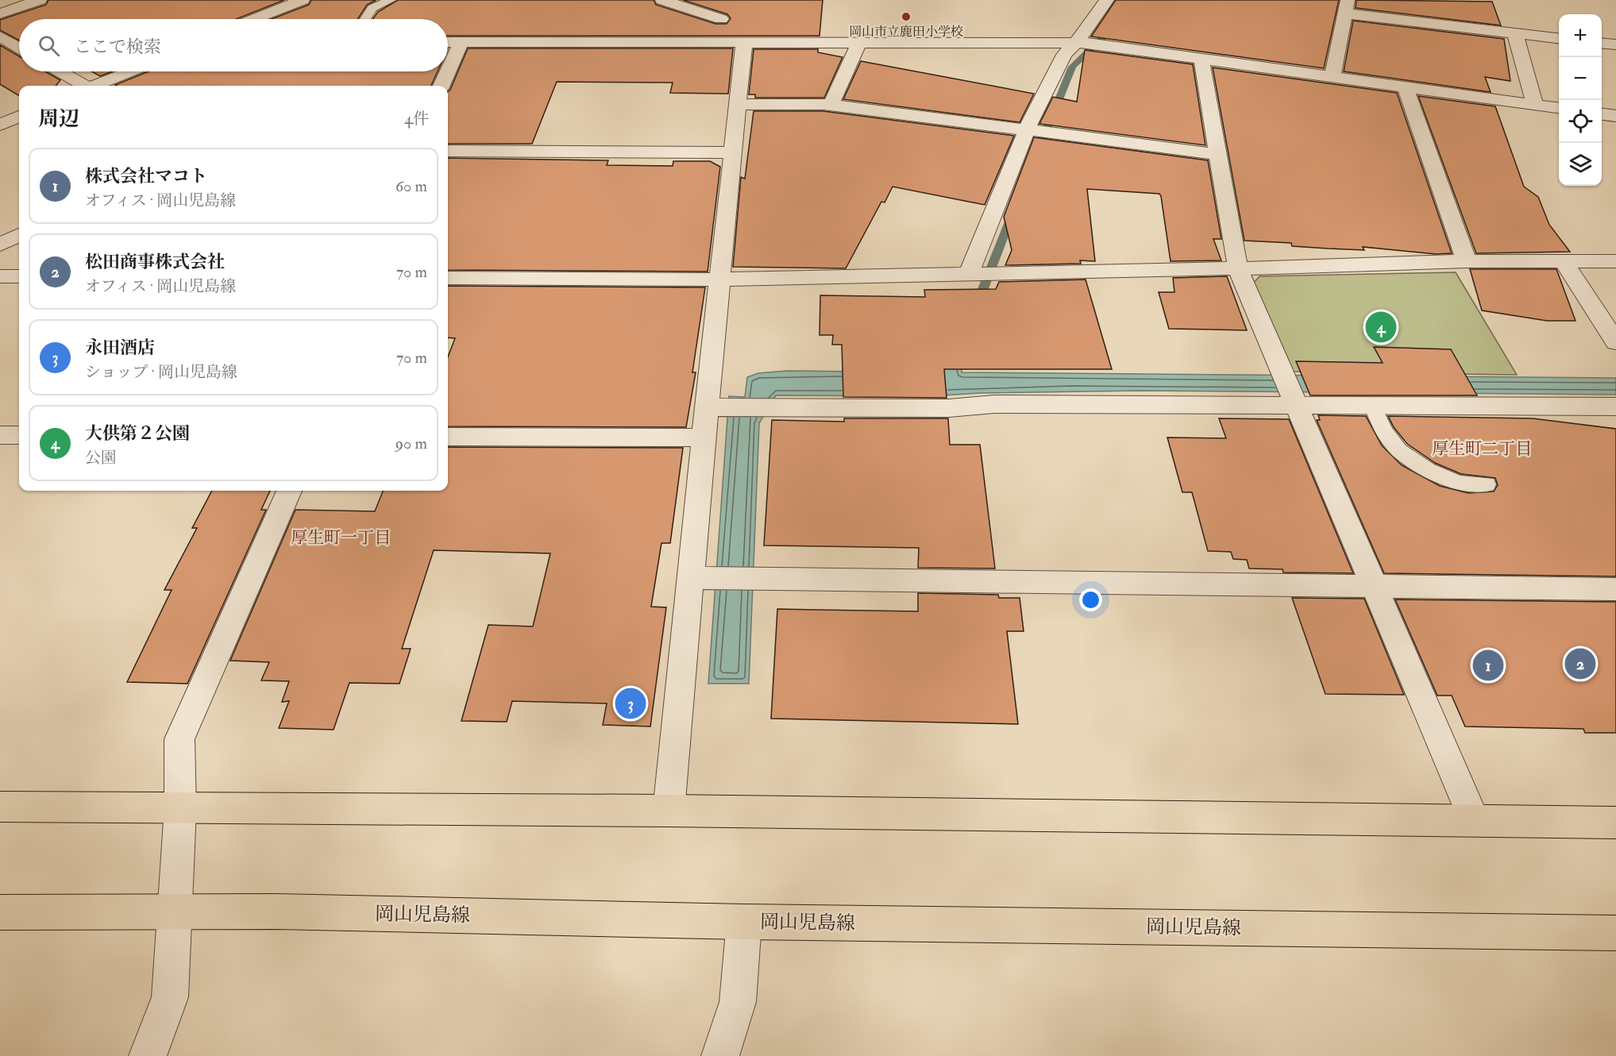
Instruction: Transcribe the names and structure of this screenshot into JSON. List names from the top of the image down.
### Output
{
  "streets": {
    "main road": ["岡山児島線"]
  },
  "districts": ["厚生町二丁目", "厚生町一丁目"],
  "places": ["岡山市立鹿田小学校"],
  "page": {
    "map_buttons": ["+", "−"],
    "search": "ここで検索",
    "heading": ["周辺", "4件"],
    "list": [
      {
        "mark": "1",
        "name": "株式会社マコト",
        "note": "オフィス · 岡山児島線",
        "value": "60 m"
      },
      {
        "mark": "2",
        "name": "松田商事株式会社",
        "note": "オフィス · 岡山児島線",
        "value": "70 m"
      },
      {
        "mark": "3",
        "name": "永田酒店",
        "note": "ショップ · 岡山児島線",
        "value": "70 m"
      },
      {
        "mark": "4",
        "name": "大供第２公園",
        "note": "公園",
        "value": "90 m"
      }
    ],
    "pins": [
      "4",
      "2",
      "1",
      "3"
    ]
  }
}
